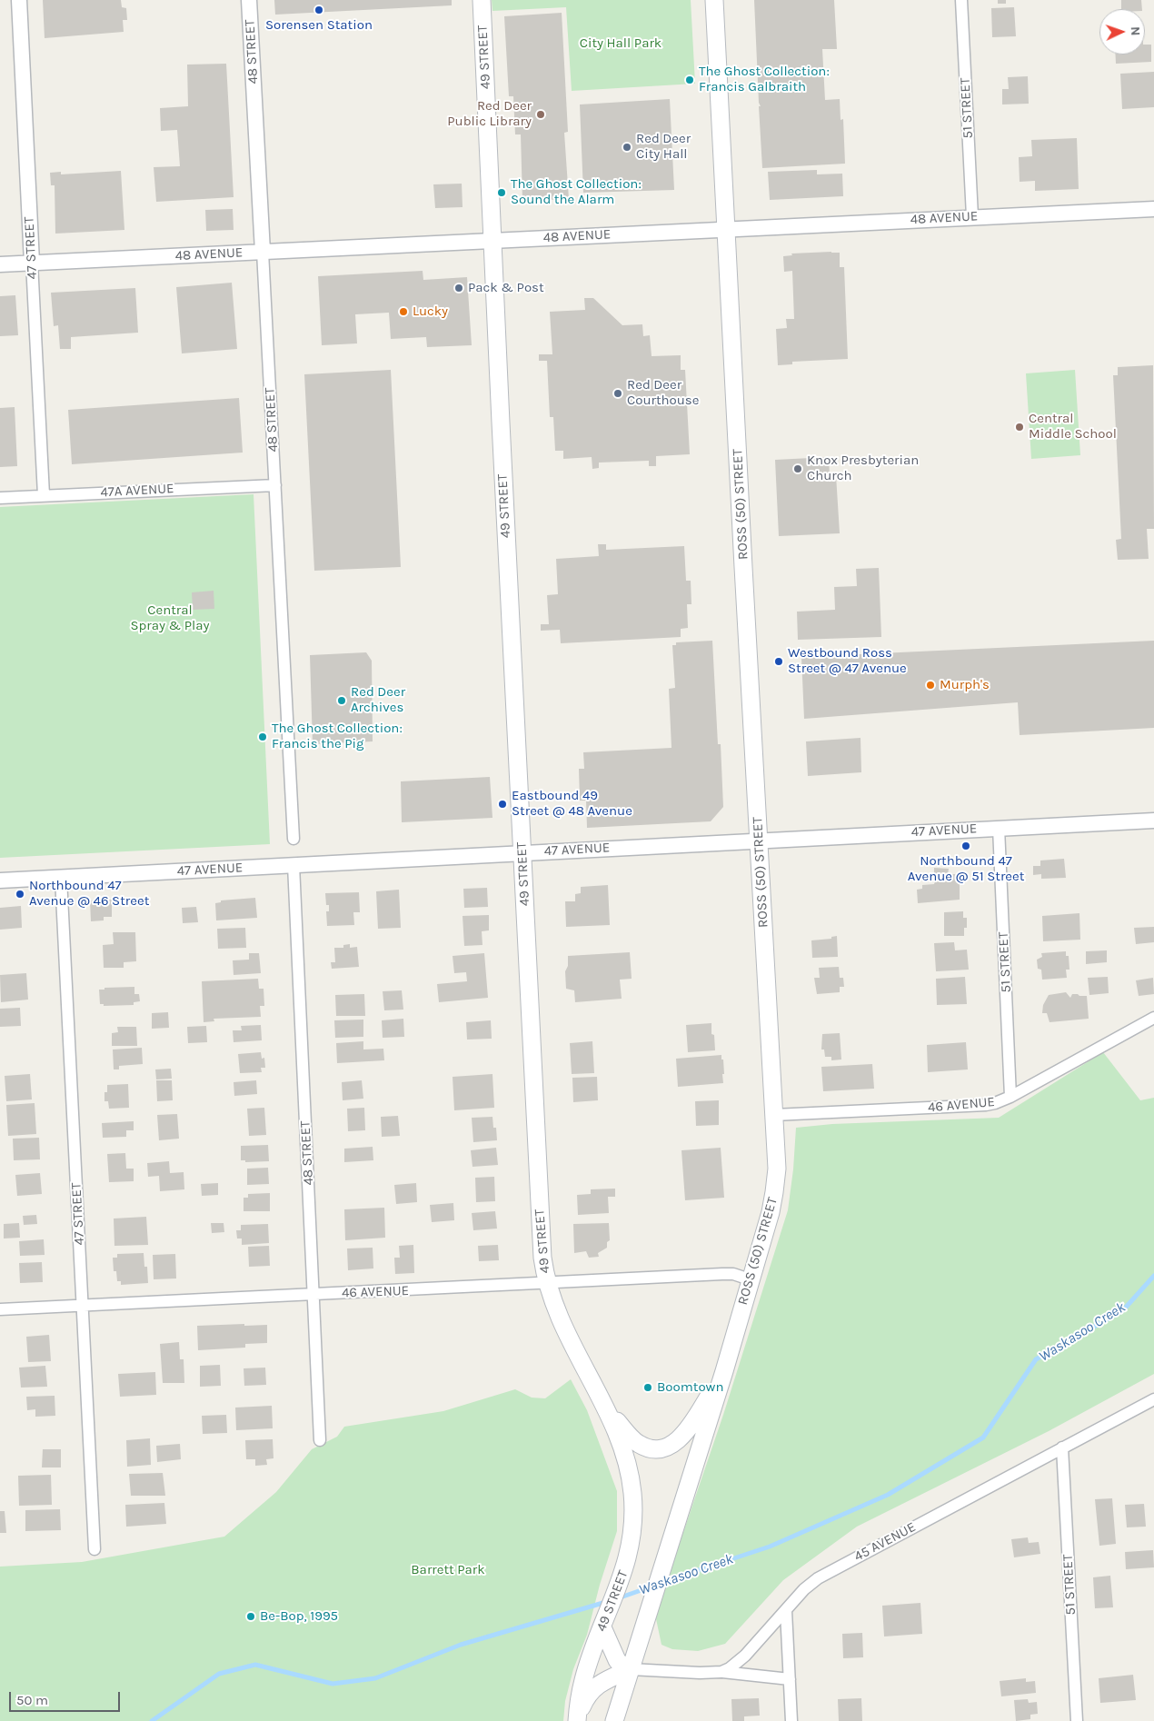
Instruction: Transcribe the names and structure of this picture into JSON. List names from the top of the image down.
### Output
{
  "streets": {
    "main road": ["49 STREET", "ROSS (50) STREET"],
    "street": [
      "48 STREET",
      "51 STREET",
      "48 AVENUE",
      "47 STREET",
      "47A AVENUE",
      "47 AVENUE",
      "46 AVENUE",
      "45 AVENUE"
    ]
  },
  "crossings": [
    ["48 STREET", "48 AVENUE"],
    ["48 STREET", "47A AVENUE"],
    ["48 STREET", "47 AVENUE"],
    ["48 STREET", "46 AVENUE"],
    ["49 STREET", "48 AVENUE"],
    ["49 STREET", "47 AVENUE"],
    ["49 STREET", "46 AVENUE"],
    ["51 STREET", "48 AVENUE"],
    ["51 STREET", "47 AVENUE"],
    ["51 STREET", "46 AVENUE"],
    ["51 STREET", "45 AVENUE"],
    ["48 AVENUE", "47 STREET"],
    ["48 AVENUE", "ROSS (50) STREET"],
    ["47 STREET", "47A AVENUE"],
    ["47 STREET", "47 AVENUE"],
    ["47 STREET", "46 AVENUE"],
    ["ROSS (50) STREET", "47 AVENUE"],
    ["ROSS (50) STREET", "46 AVENUE"]
  ],
  "water": ["Waskasoo Creek"],
  "parks": ["City Hall Park", "Central Spray & Play", "Barrett Park"],
  "places": [
    "Sorensen Station",
    "The Ghost Collection: Francis Galbraith",
    "Red Deer Public Library",
    "Red Deer City Hall",
    "The Ghost Collection: Sound the Alarm",
    "Pack & Post",
    "Lucky",
    "Red Deer Courthouse",
    "Central Middle School",
    "Knox Presbyterian Church",
    "Westbound Ross Street @ 47 Avenue",
    "Murph's",
    "Red Deer Archives",
    "The Ghost Collection: Francis the Pig",
    "Eastbound 49 Street @ 48 Avenue",
    "Northbound 47 Avenue @ 51 Street",
    "Northbound 47 Avenue @ 46 Street",
    "Boomtown",
    "Be-Bop, 1995"
  ],
  "scale_bar": "50 m",
  "north": "right"
}
